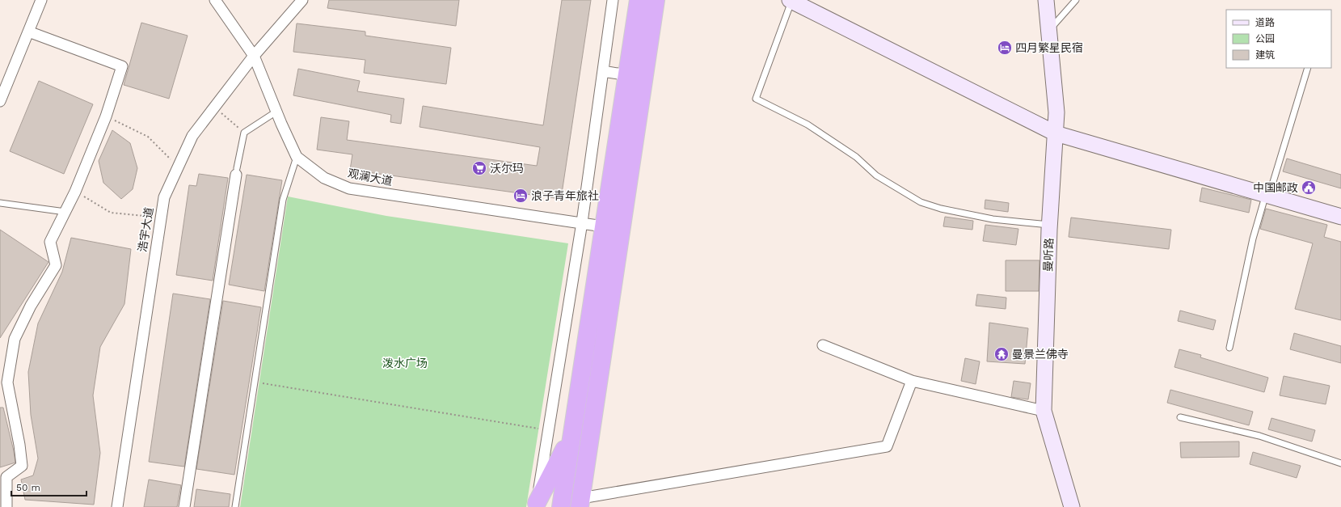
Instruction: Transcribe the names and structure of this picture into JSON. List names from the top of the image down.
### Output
{
  "streets": {
    "street": ["观澜大道", "浩宇大道", "曼听路"]
  },
  "crossings": [
    ["观澜大道", "浩宇大道"]
  ],
  "parks": ["泼水广场"],
  "places": {
    "hotel": ["四月繁星民宿", "浪子青年旅社"],
    "supermarket": ["沃尔玛"],
    "public building": ["中国邮政"],
    "temple": ["曼景兰佛寺"]
  },
  "legend": ["道路", "公园", "建筑"],
  "scale_bar": "50 m"
}
